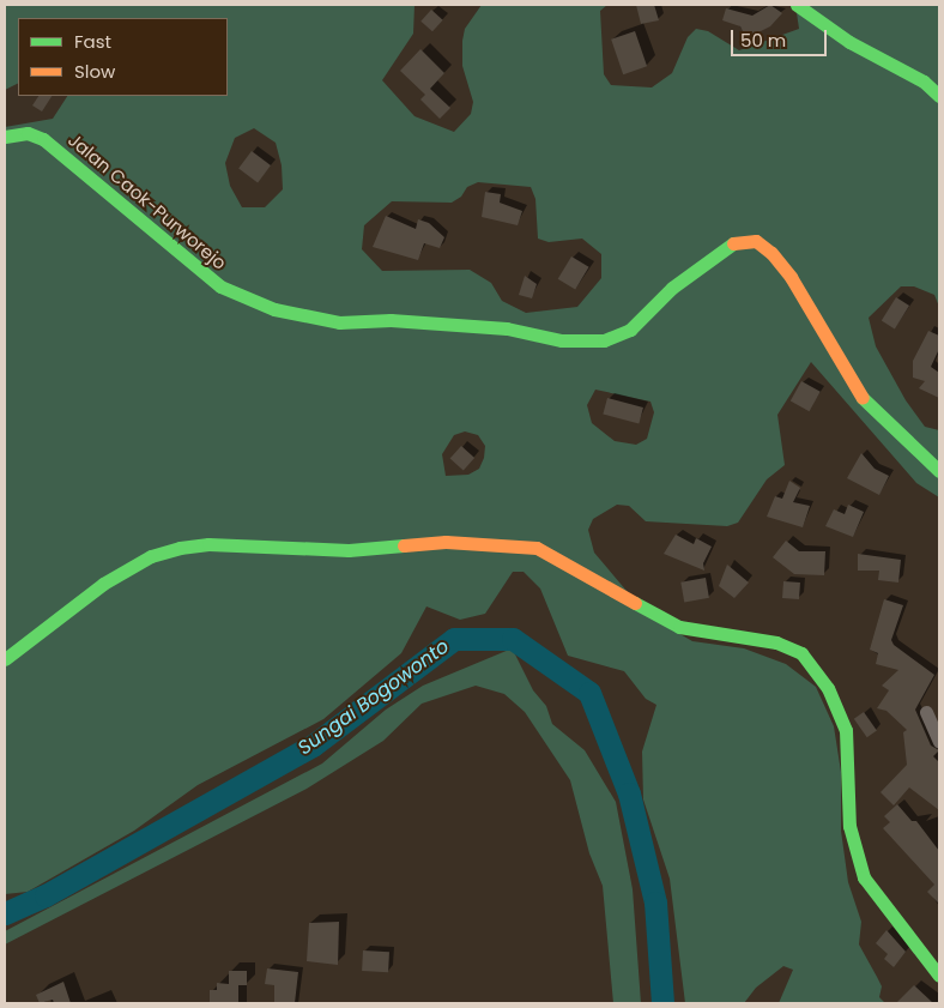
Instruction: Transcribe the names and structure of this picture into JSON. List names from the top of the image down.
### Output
{
  "streets": {
    "street": ["Jalan Caok-Purworejo"]
  },
  "water": ["Sungai Bogowonto"],
  "legend": ["Fast", "Slow"],
  "scale_bar": "50 m"
}
